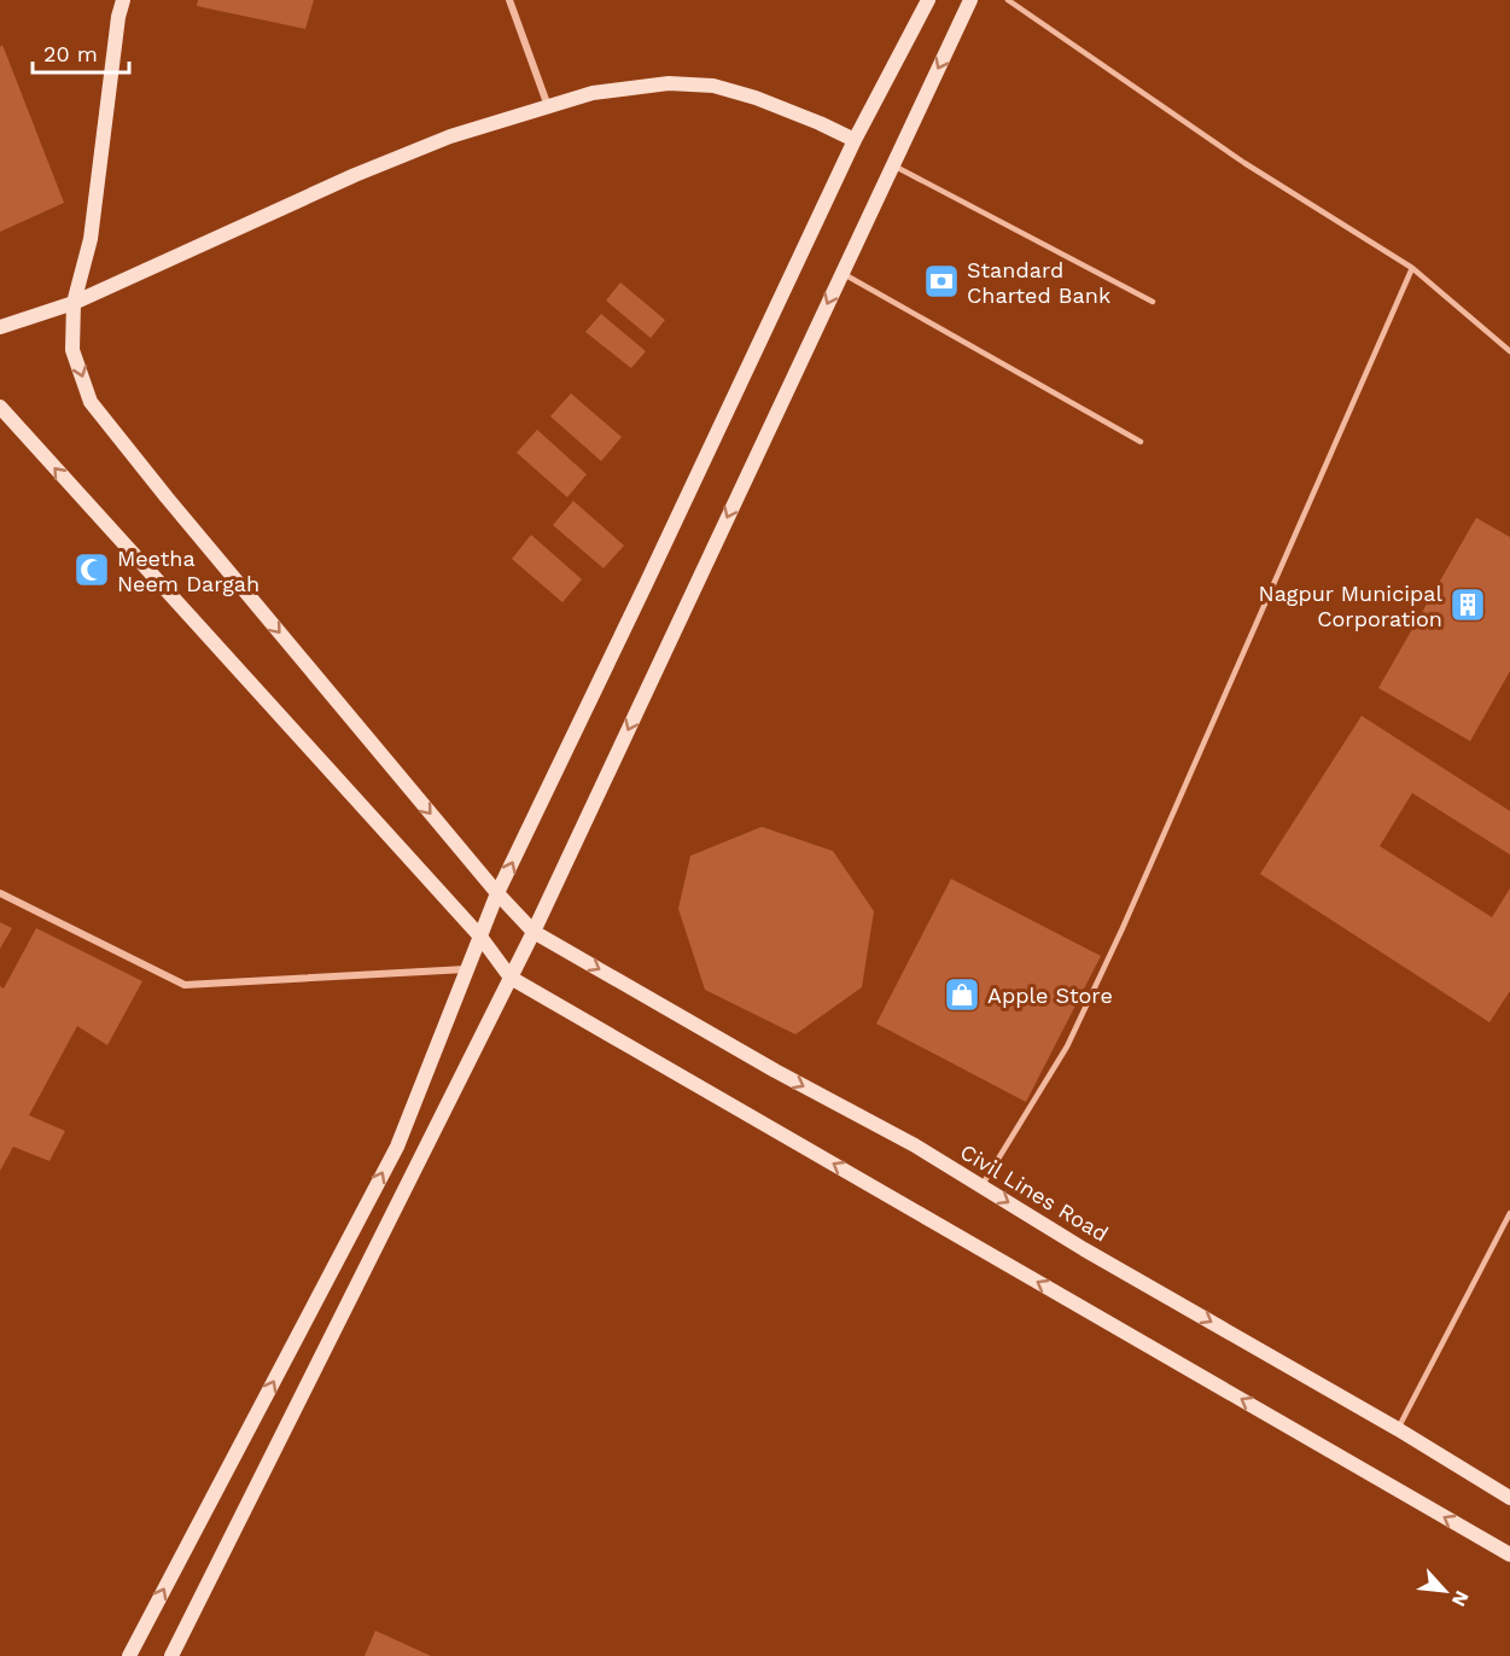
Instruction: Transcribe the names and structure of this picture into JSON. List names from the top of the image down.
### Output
{
  "streets": {
    "street": ["Civil Lines Road"]
  },
  "places": {
    "bank": ["Standard Charted Bank"],
    "mosque": ["Meetha Neem Dargah"],
    "building": ["Nagpur Municipal Corporation"],
    "shop": ["Apple Store"]
  },
  "scale_bar": "20 m",
  "north": "bottom right"
}
